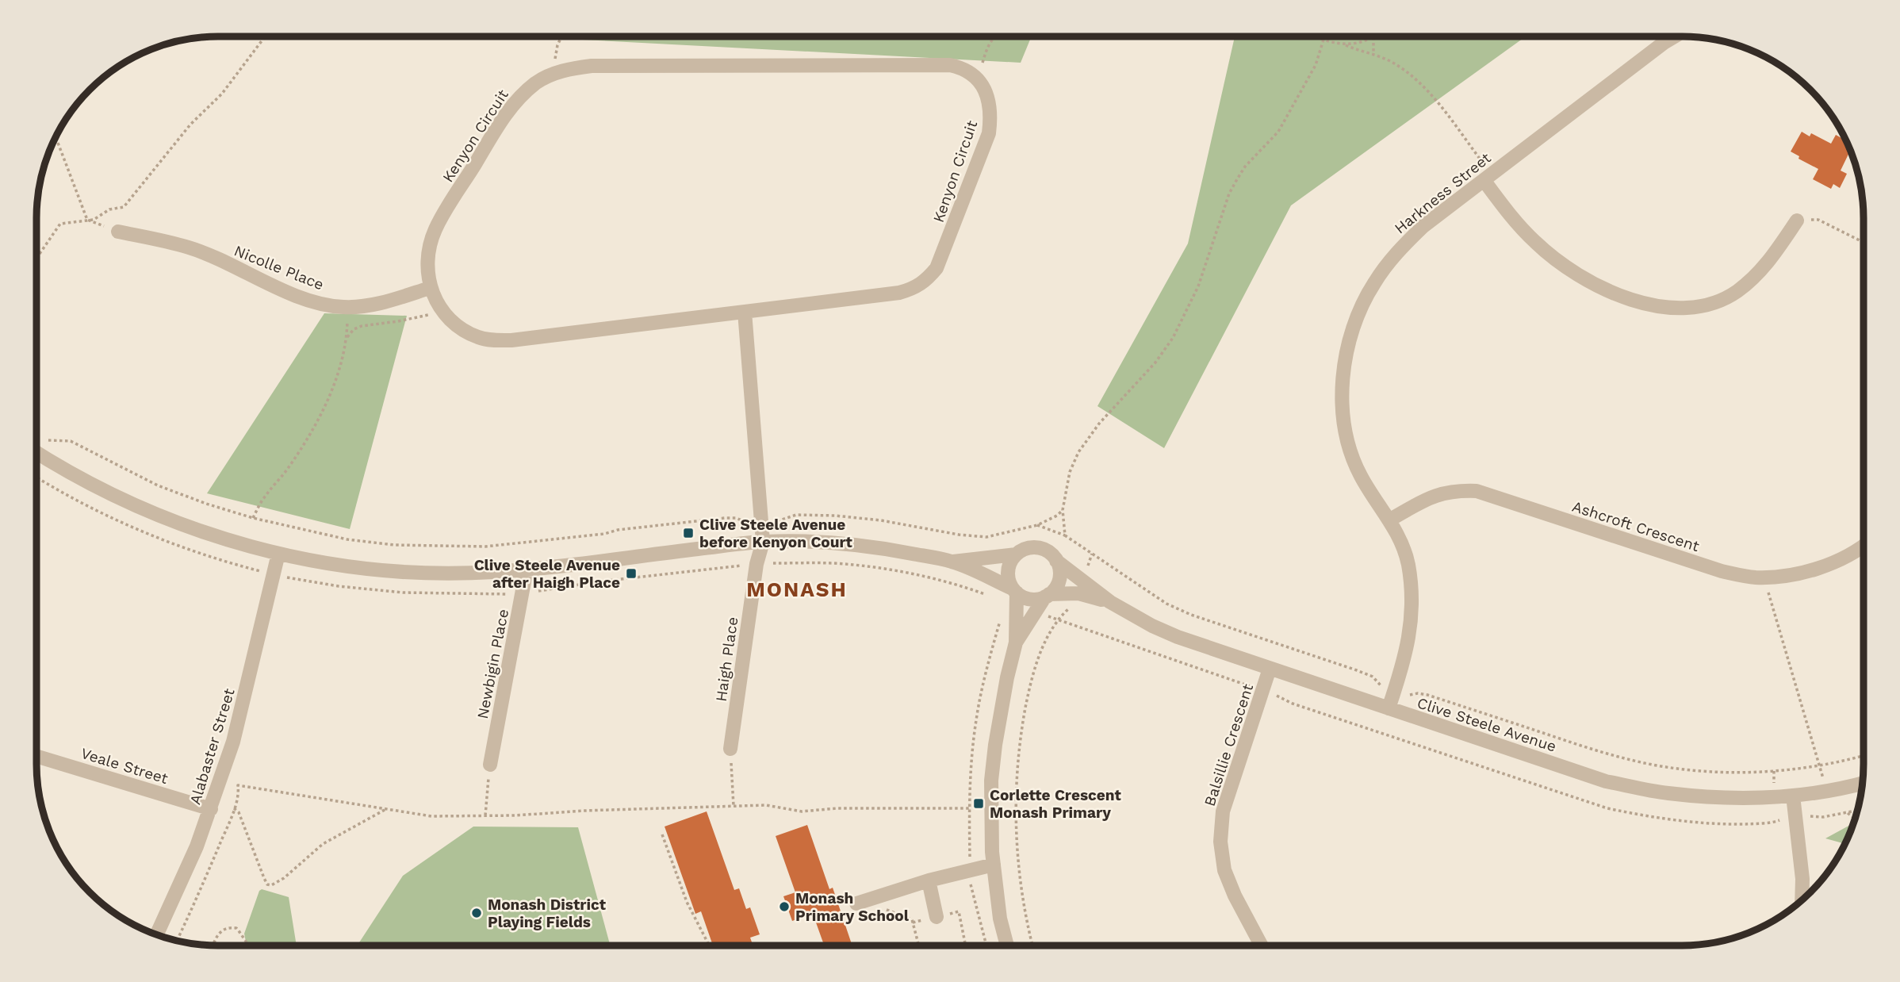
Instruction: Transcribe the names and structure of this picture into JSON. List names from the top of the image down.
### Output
{
  "streets": {
    "street": [
      "Kenyon Circuit",
      "Harkness Street",
      "Nicolle Place",
      "Ashcroft Crescent",
      "Haigh Place",
      "Newbigin Place",
      "Clive Steele Avenue",
      "Balsillie Crescent",
      "Alabaster Street",
      "Veale Street"
    ]
  },
  "crossings": [
    ["Kenyon Circuit", "Nicolle Place"],
    ["Harkness Street", "Ashcroft Crescent"],
    ["Harkness Street", "Clive Steele Avenue"],
    ["Clive Steele Avenue", "Balsillie Crescent"],
    ["Alabaster Street", "Veale Street"]
  ],
  "districts": ["MONASH"],
  "places": {
    "transit": ["Clive Steele Avenue before Kenyon Court", "Clive Steele Avenue after Haigh Place", "Corlette Crescent Monash Primary"],
    "other": ["Monash Primary School", "Monash District Playing Fields"]
  }
}
